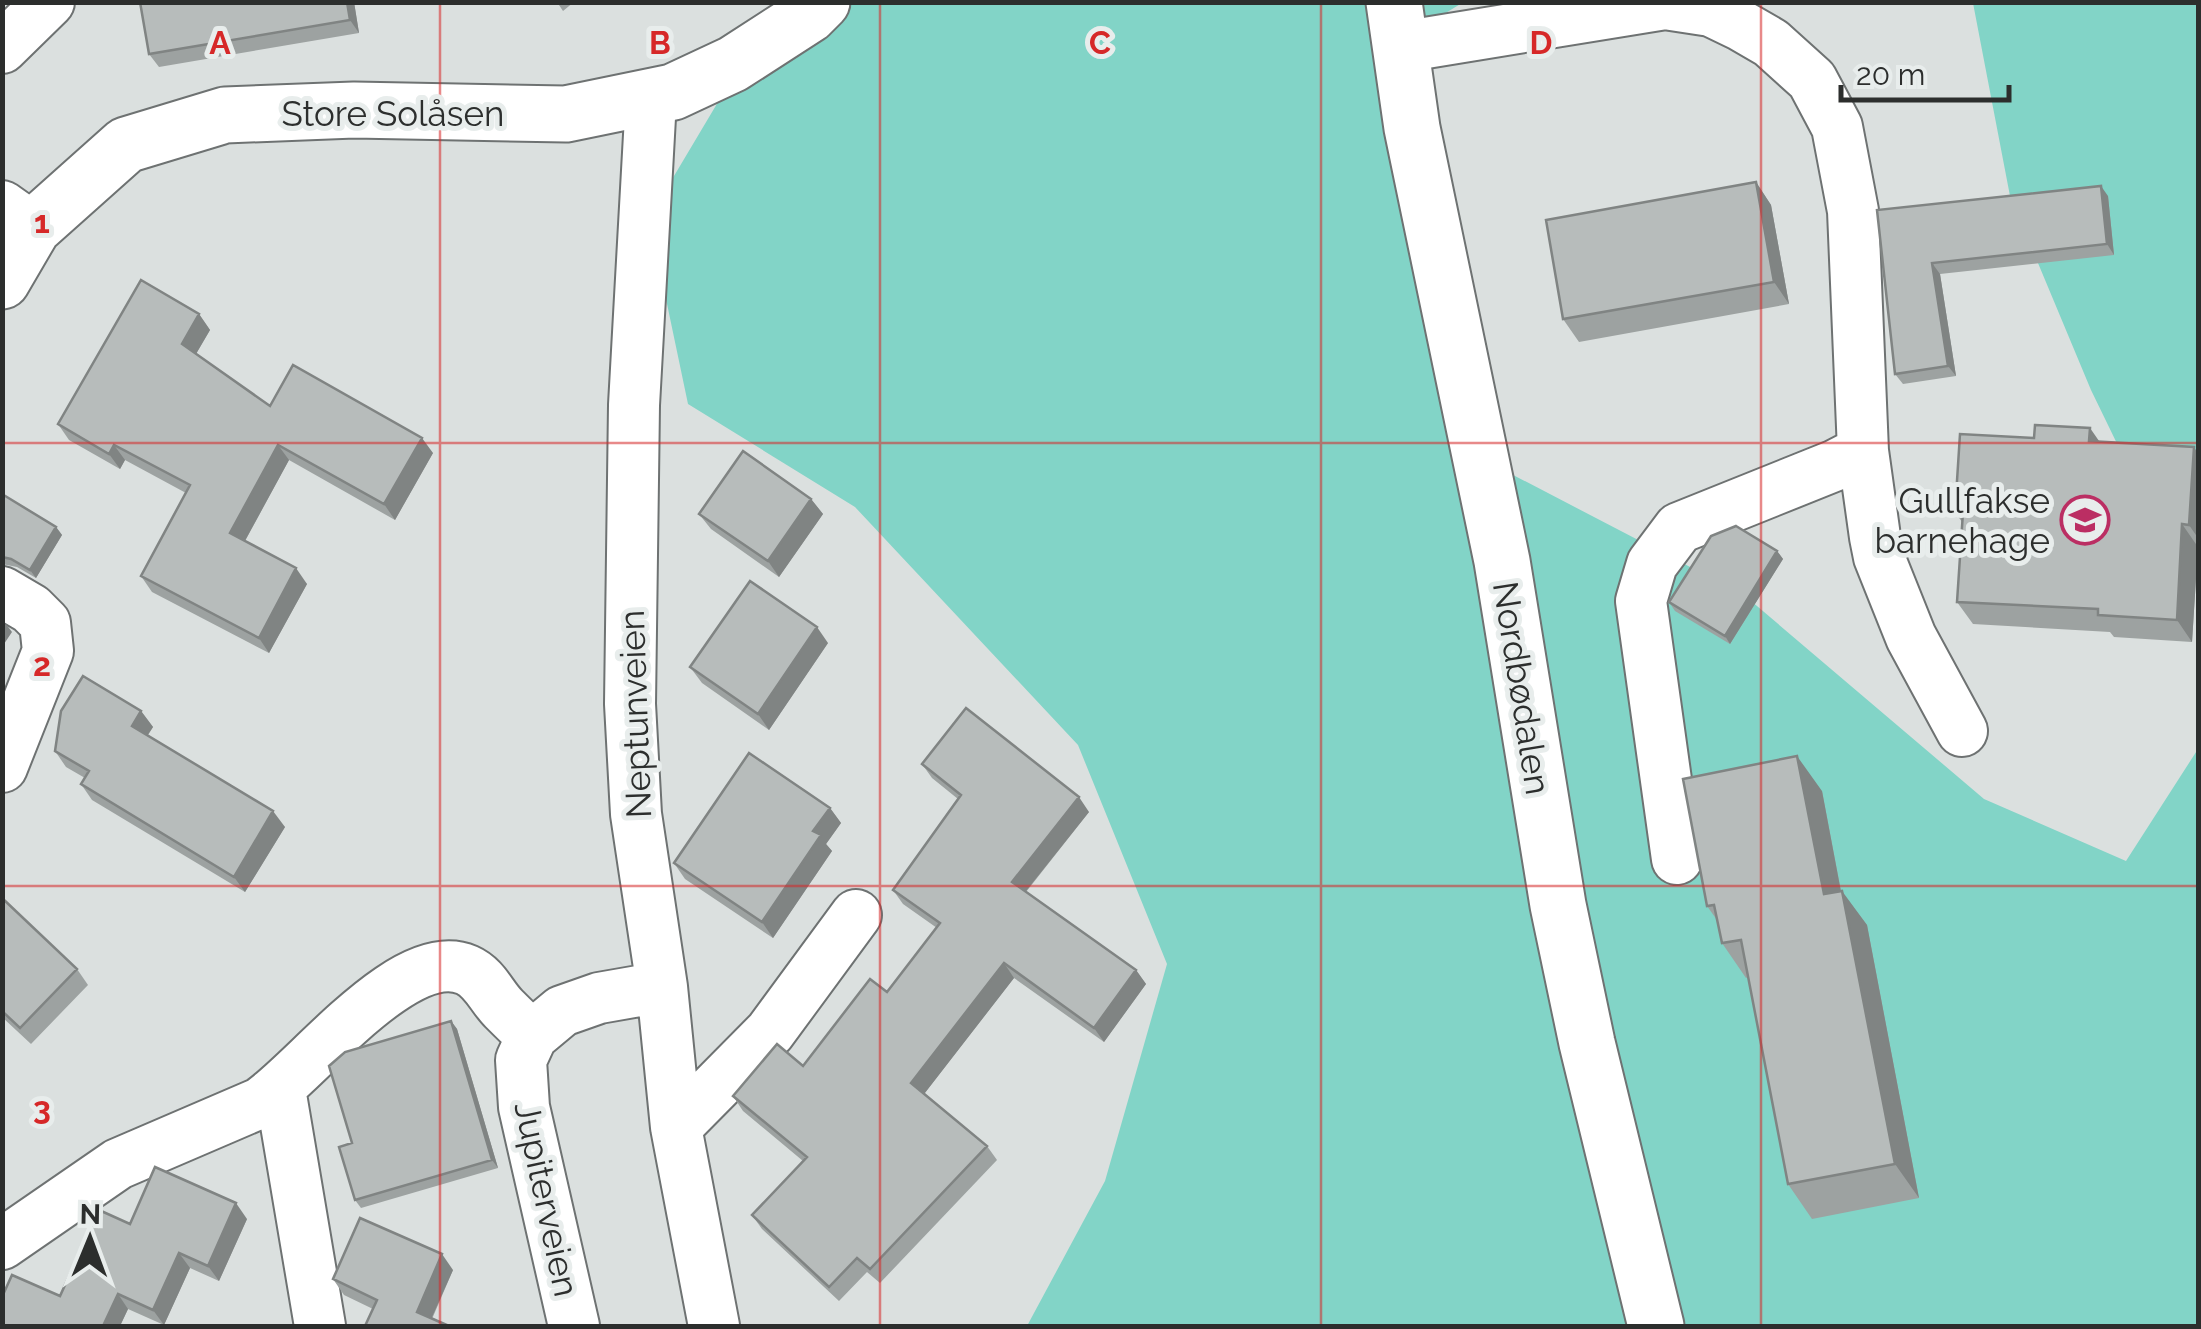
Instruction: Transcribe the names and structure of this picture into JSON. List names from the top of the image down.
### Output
{
  "streets": {
    "street": [
      "Store Solåsen",
      "Nordbødalen",
      "Neptunveien",
      "Jupiterveien"
    ]
  },
  "crossings": [
    ["Store Solåsen", "Neptunveien"]
  ],
  "places": {
    "school or university": ["Gullfakse barnehage"]
  },
  "scale_bar": "20 m",
  "north": "top",
  "grid": {
    "columns": [
      "A",
      "B",
      "C",
      "D"
    ],
    "rows": ["1", "2", "3"]
  }
}
